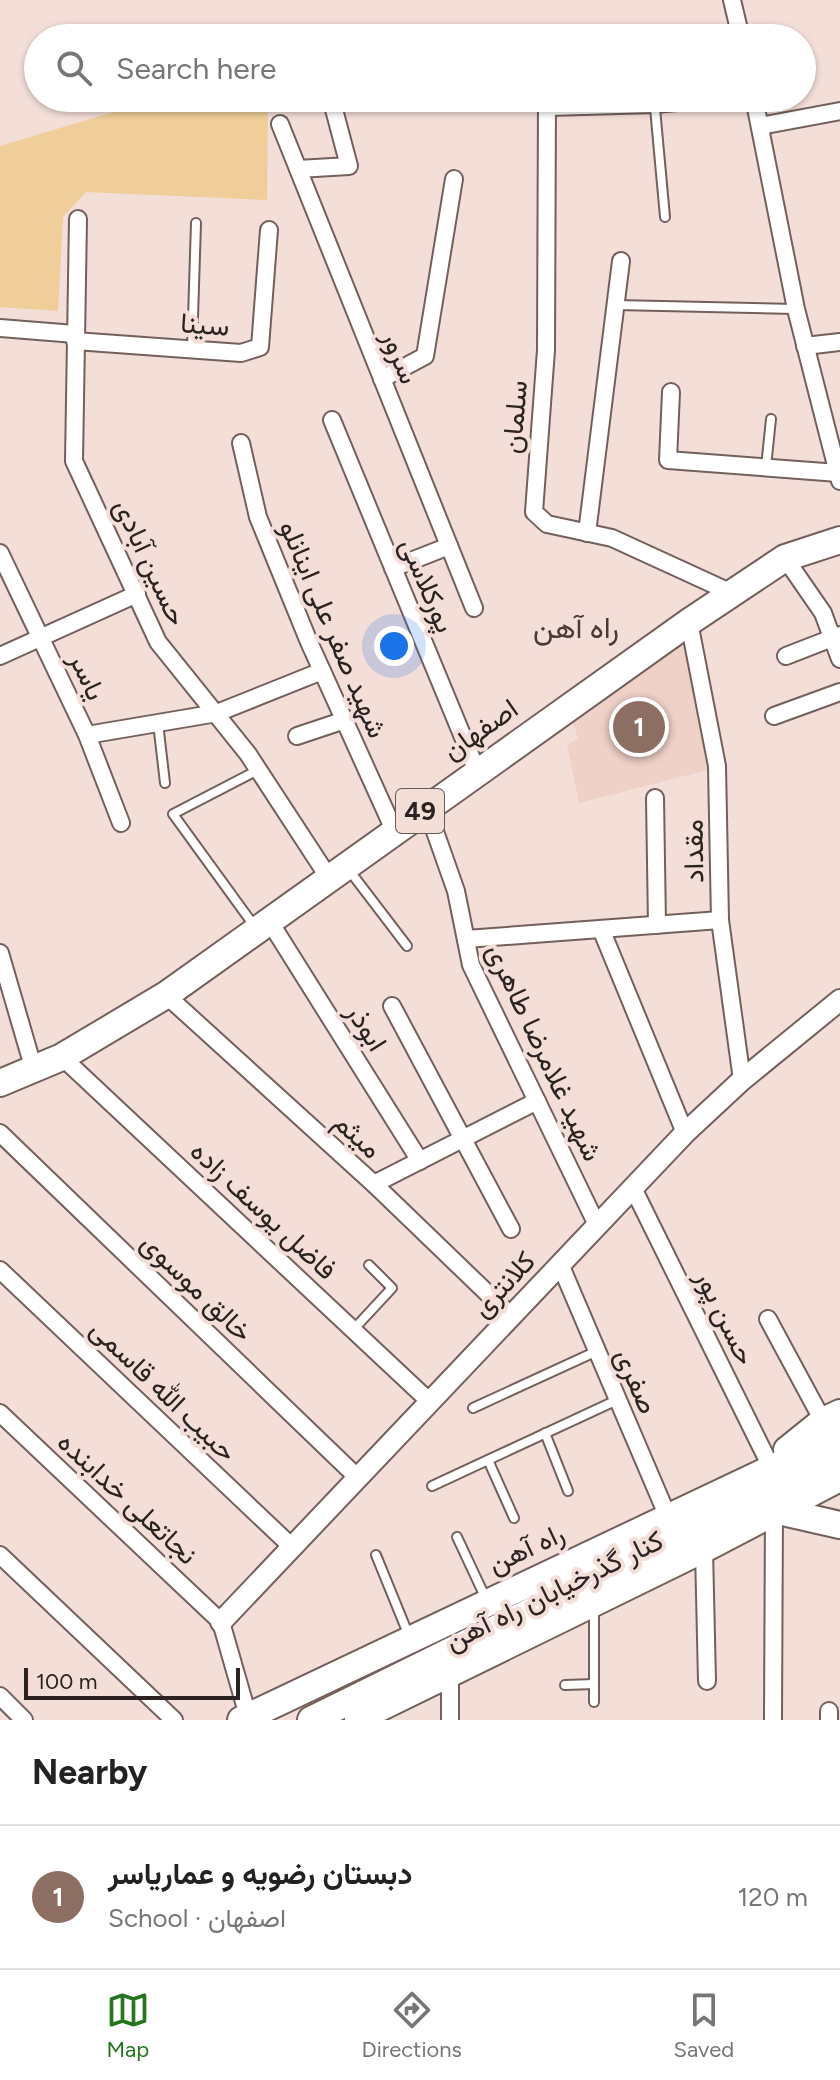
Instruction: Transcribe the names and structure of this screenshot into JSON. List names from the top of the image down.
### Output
{
  "streets": {
    "main road": [
      "اصفهان",
      "49",
      "راه آهن",
      "کنار گذرخیابان راه آهن"
    ],
    "street": [
      "سینا",
      "سرور",
      "سلمان",
      "حسین آبادی",
      "پورکلاسی",
      "شهید صفر علی اینانلو",
      "یاسر",
      "مقداد",
      "ابوذر",
      "شهید غلامرضا طاهری",
      "میثم",
      "فاضل یوسف زاده",
      "کلانتری",
      "خالق موسوی",
      "حسن پور",
      "صفری",
      "حبیب الله قاسمی",
      "نجاتعلی خدابنده"
    ]
  },
  "crossings": [
    ["سینا", "حسین آبادی"],
    ["سلمان", "اصفهان"],
    ["حسین آبادی", "اصفهان"],
    ["پورکلاسی", "اصفهان"],
    ["شهید صفر علی اینانلو", "اصفهان"],
    ["اصفهان", "مقداد"],
    ["اصفهان", "ابوذر"],
    ["اصفهان", "شهید غلامرضا طاهری"],
    ["اصفهان", "میثم"],
    ["اصفهان", "فاضل یوسف زاده"],
    ["مقداد", "کلانتری"],
    ["شهید غلامرضا طاهری", "کلانتری"],
    ["میثم", "کلانتری"],
    ["فاضل یوسف زاده", "کلانتری"],
    ["کلانتری", "خالق موسوی"],
    ["کلانتری", "حسن پور"],
    ["کلانتری", "صفری"],
    ["کلانتری", "حبیب الله قاسمی"],
    ["کلانتری", "نجاتعلی خدابنده"],
    ["حسن پور", "راه آهن"],
    ["صفری", "راه آهن"],
    ["راه آهن", "کنار گذرخیابان راه آهن"]
  ],
  "districts": ["راه آهن"],
  "scale_bar": "100 m",
  "page": {
    "search": "Search here",
    "pins": "1",
    "scale": "100 m",
    "heading": "Nearby",
    "list": [
      {
        "mark": "1",
        "name": "دبستان رضویه و عماریاسر",
        "note": "School · اصفهان",
        "value": "120 m"
      }
    ],
    "nav": ["Map", "Directions", "Saved"]
  }
}
